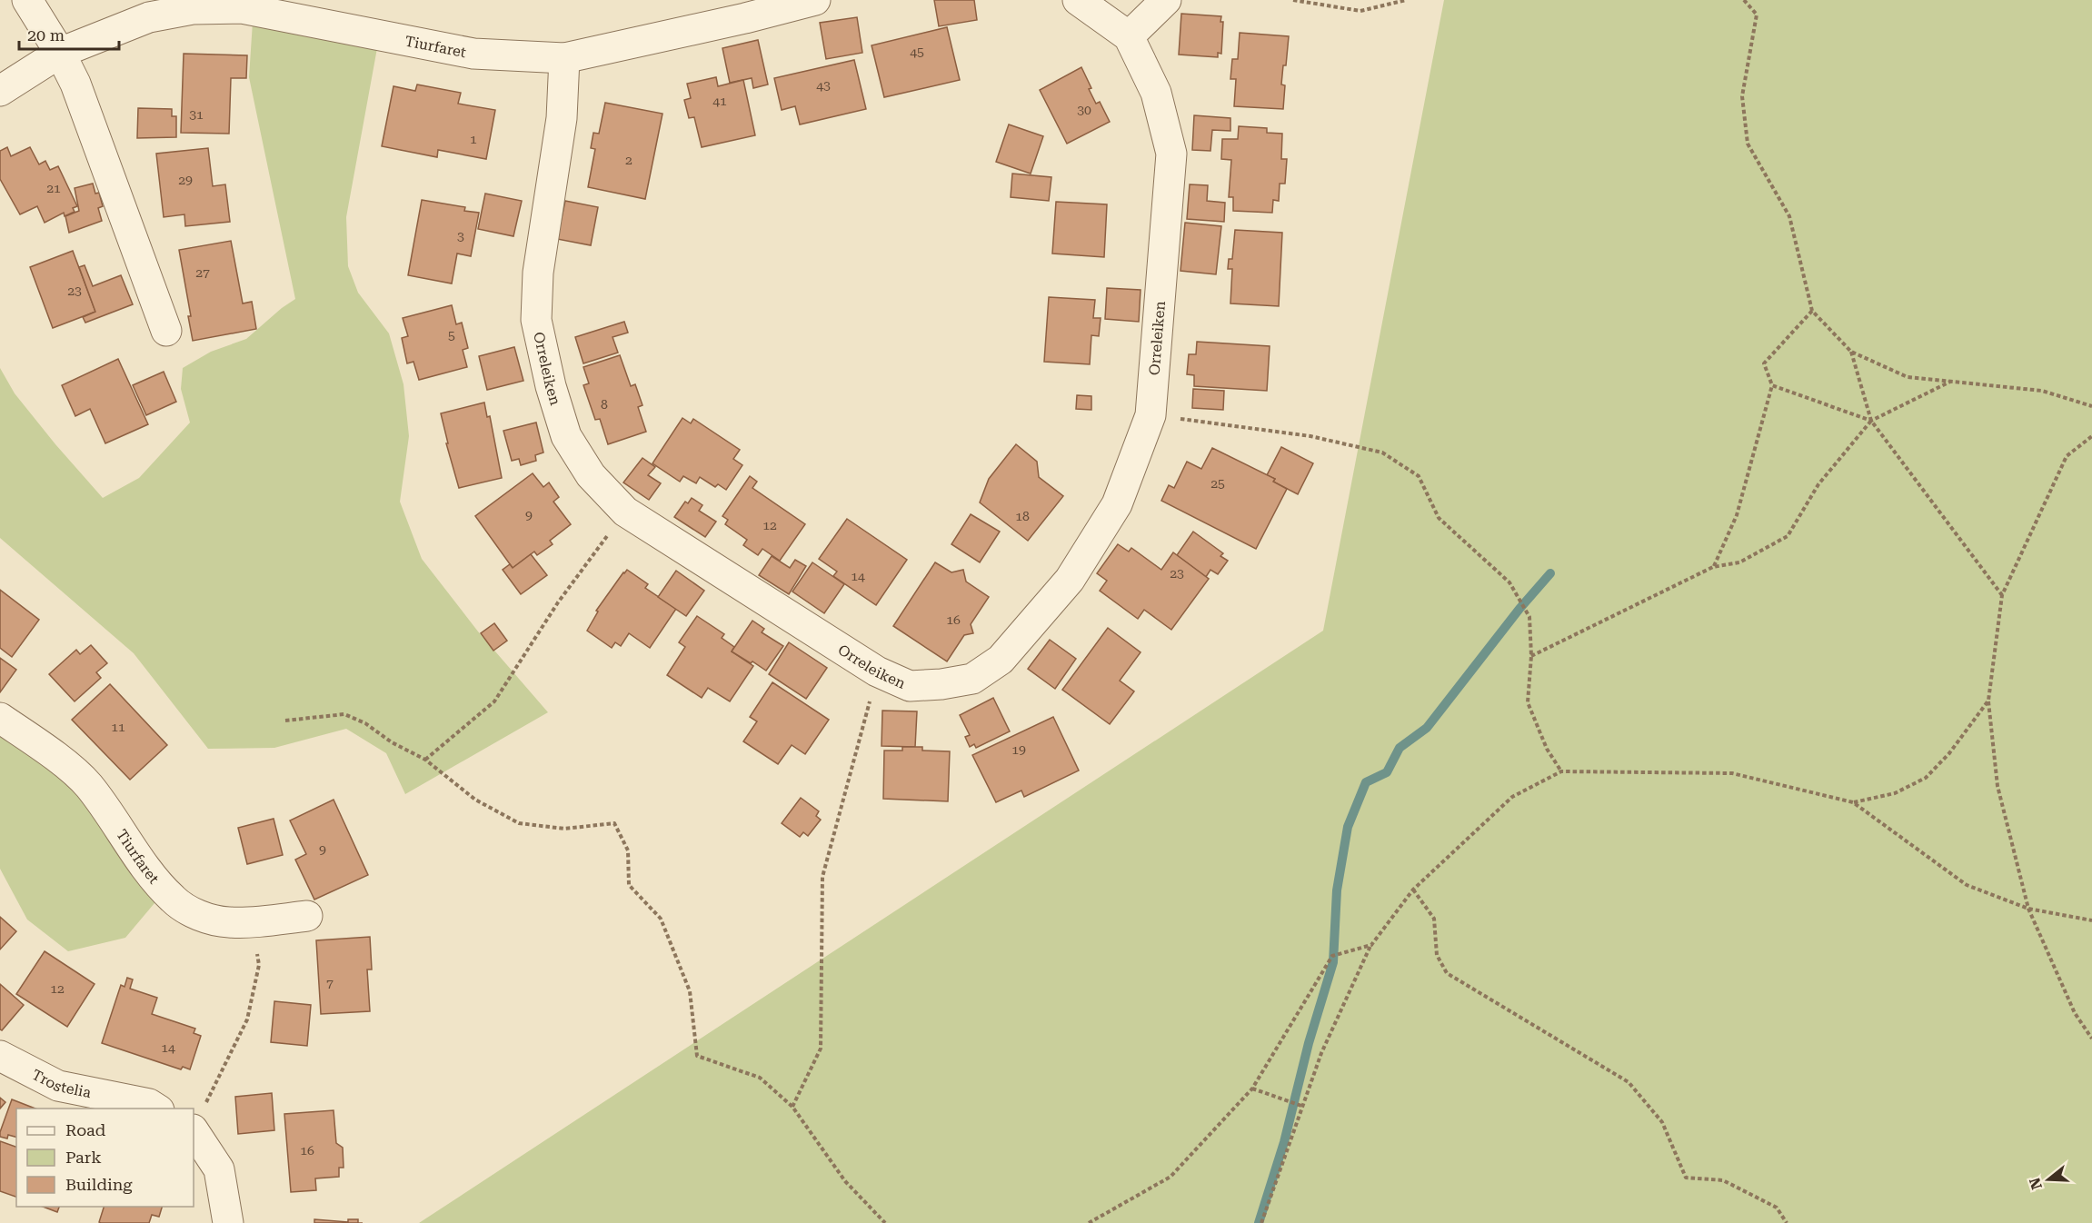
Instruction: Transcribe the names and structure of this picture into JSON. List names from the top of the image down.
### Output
{
  "streets": {
    "street": ["Tiurfaret", "Orreleiken", "Trostelia"]
  },
  "crossings": [
    ["Tiurfaret", "Orreleiken"]
  ],
  "house_numbers": [
    "45",
    "43",
    "41",
    "30",
    "31",
    "1",
    "2",
    "29",
    "21",
    "3",
    "27",
    "23",
    "5",
    "8",
    "25",
    "9",
    "18",
    "12",
    "23",
    "14",
    "16",
    "11",
    "19",
    "9",
    "7",
    "12",
    "14",
    "16"
  ],
  "legend": ["Road", "Park", "Building"],
  "scale_bar": "20 m",
  "north": "left"
}
